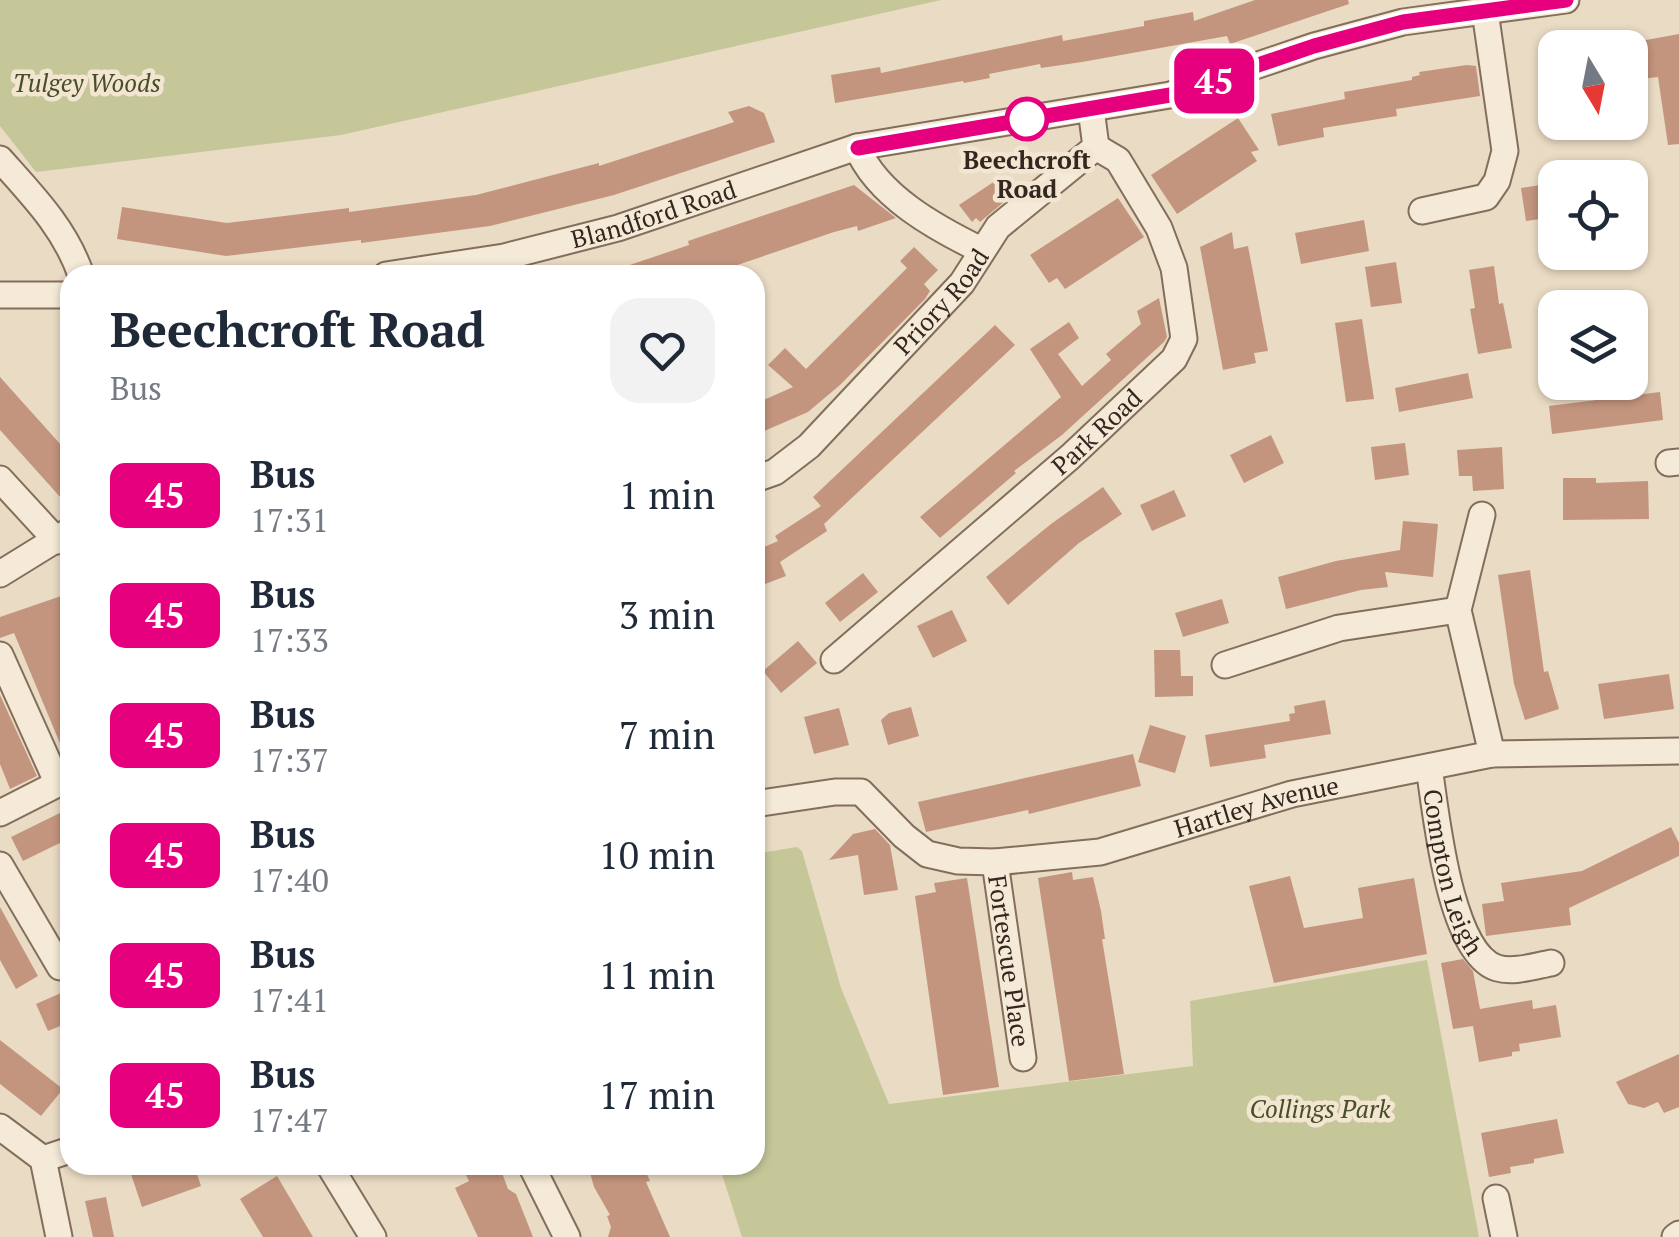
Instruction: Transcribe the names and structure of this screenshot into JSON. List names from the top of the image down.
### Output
{
  "streets": {
    "street": [
      "Blandford Road",
      "Priory Road",
      "Park Road",
      "Hartley Avenue",
      "Compton Leigh",
      "Fortescue Place"
    ]
  },
  "crossings": [
    ["Priory Road", "Park Road"],
    ["Hartley Avenue", "Compton Leigh"],
    ["Hartley Avenue", "Fortescue Place"]
  ],
  "parks": ["Tulgey Woods", "Collings Park"],
  "places": ["Beechcroft Road"],
  "lines": ["bus line 45"],
  "north": "bottom",
  "page": {
    "on_map": "45",
    "heading": ["Beechcroft Road", "Bus"],
    "list": [
      {
        "mark": "45",
        "name": "Bus",
        "note": "17:31",
        "value": "1 min"
      },
      {
        "mark": "45",
        "name": "Bus",
        "note": "17:33",
        "value": "3 min"
      },
      {
        "mark": "45",
        "name": "Bus",
        "note": "17:37",
        "value": "7 min"
      },
      {
        "mark": "45",
        "name": "Bus",
        "note": "17:40",
        "value": "10 min"
      },
      {
        "mark": "45",
        "name": "Bus",
        "note": "17:41",
        "value": "11 min"
      },
      {
        "mark": "45",
        "name": "Bus",
        "note": "17:47",
        "value": "17 min"
      }
    ]
  }
}
